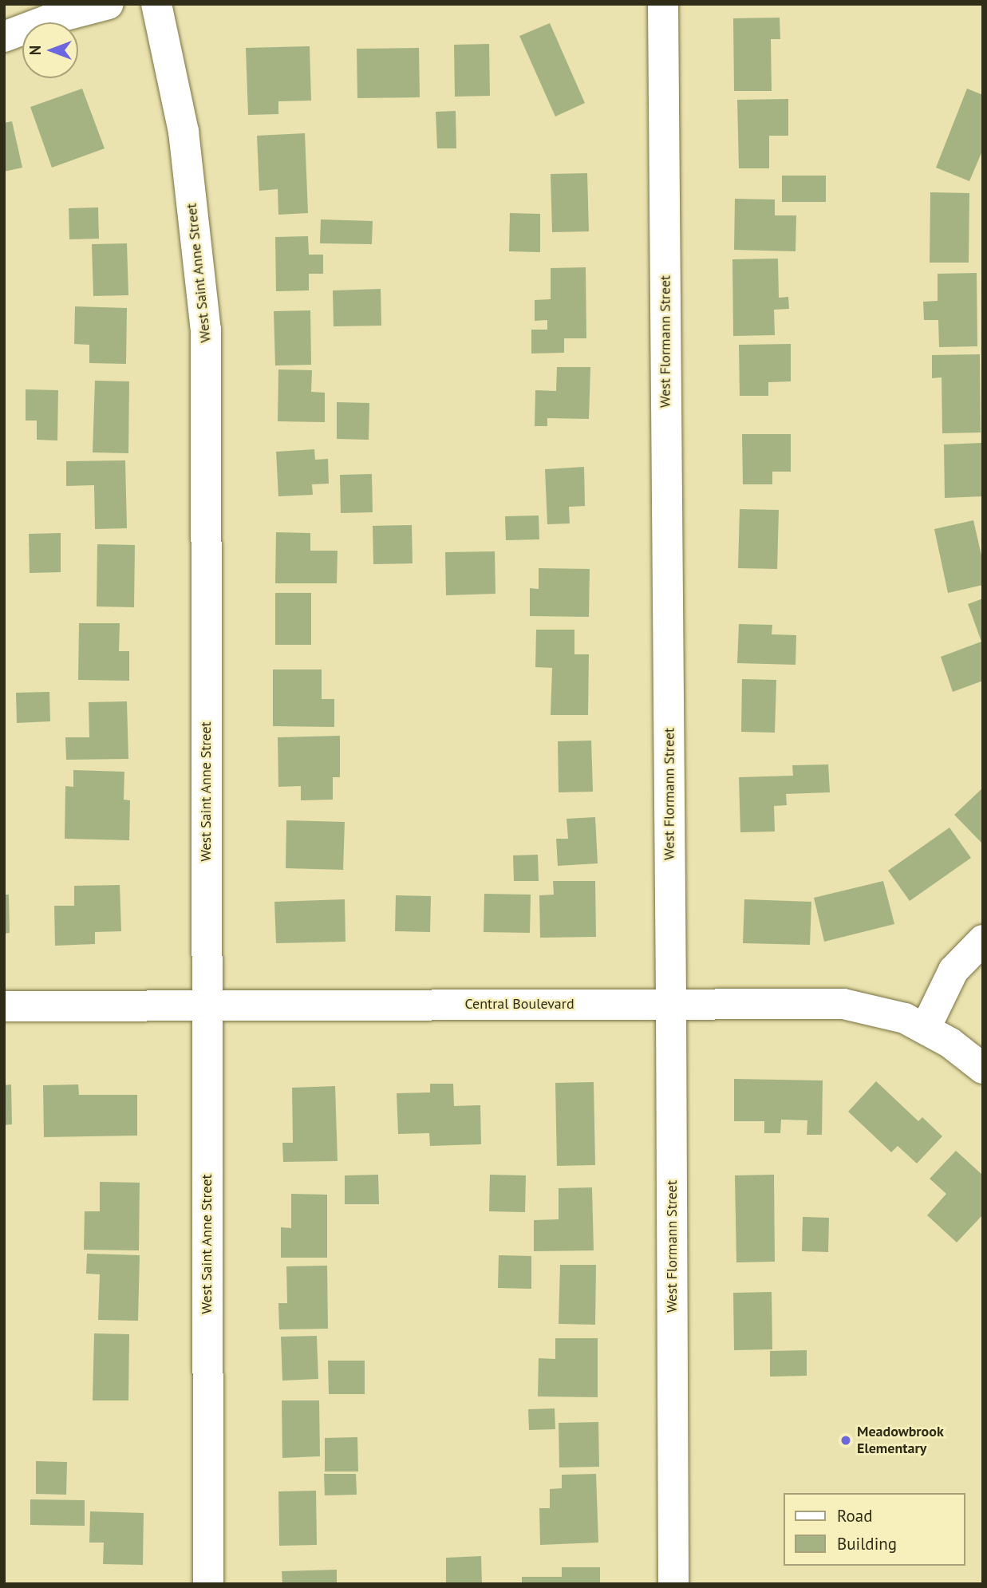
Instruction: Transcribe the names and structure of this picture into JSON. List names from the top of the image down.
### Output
{
  "streets": {
    "street": ["West Saint Anne Street", "West Flormann Street", "Central Boulevard"]
  },
  "crossings": [
    ["West Saint Anne Street", "Central Boulevard"],
    ["West Flormann Street", "Central Boulevard"]
  ],
  "places": ["Meadowbrook Elementary"],
  "legend": ["Road", "Building"],
  "north": "left"
}
